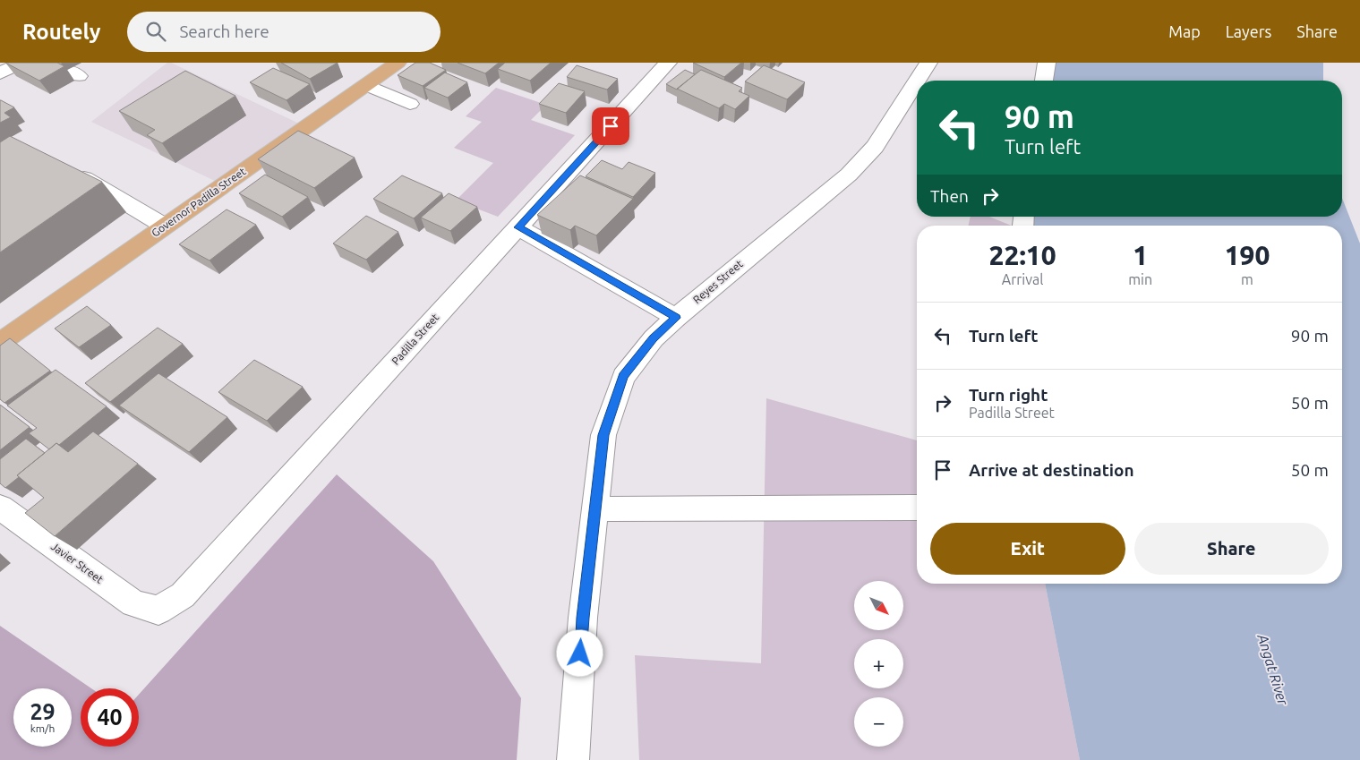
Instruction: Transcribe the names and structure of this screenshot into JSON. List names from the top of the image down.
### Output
{
  "streets": {
    "main road": ["Governor Padilla Street"],
    "street": ["Reyes Street", "Padilla Street", "Javier Street"]
  },
  "crossings": [
    ["Padilla Street", "Javier Street"]
  ],
  "water": ["Angat River"],
  "north": "bottom right",
  "page": {
    "header": "Routely",
    "search": "Search here",
    "nav": ["Map", "Layers", "Share"],
    "turn": ["90 m", "Turn left"],
    "then": "Then",
    "eta": [
      "22:10",
      "Arrival",
      "1",
      "min",
      "190",
      "m"
    ],
    "list": [
      {
        "name": "Turn left",
        "value": "90 m"
      },
      {
        "name": "Turn right",
        "note": "Padilla Street",
        "value": "50 m"
      },
      {
        "name": "Arrive at destination",
        "value": "50 m"
      }
    ],
    "buttons": ["Exit", "Share"],
    "map_buttons": ["+", "−"],
    "speed": "29 km/h",
    "limit": "40"
  }
}
